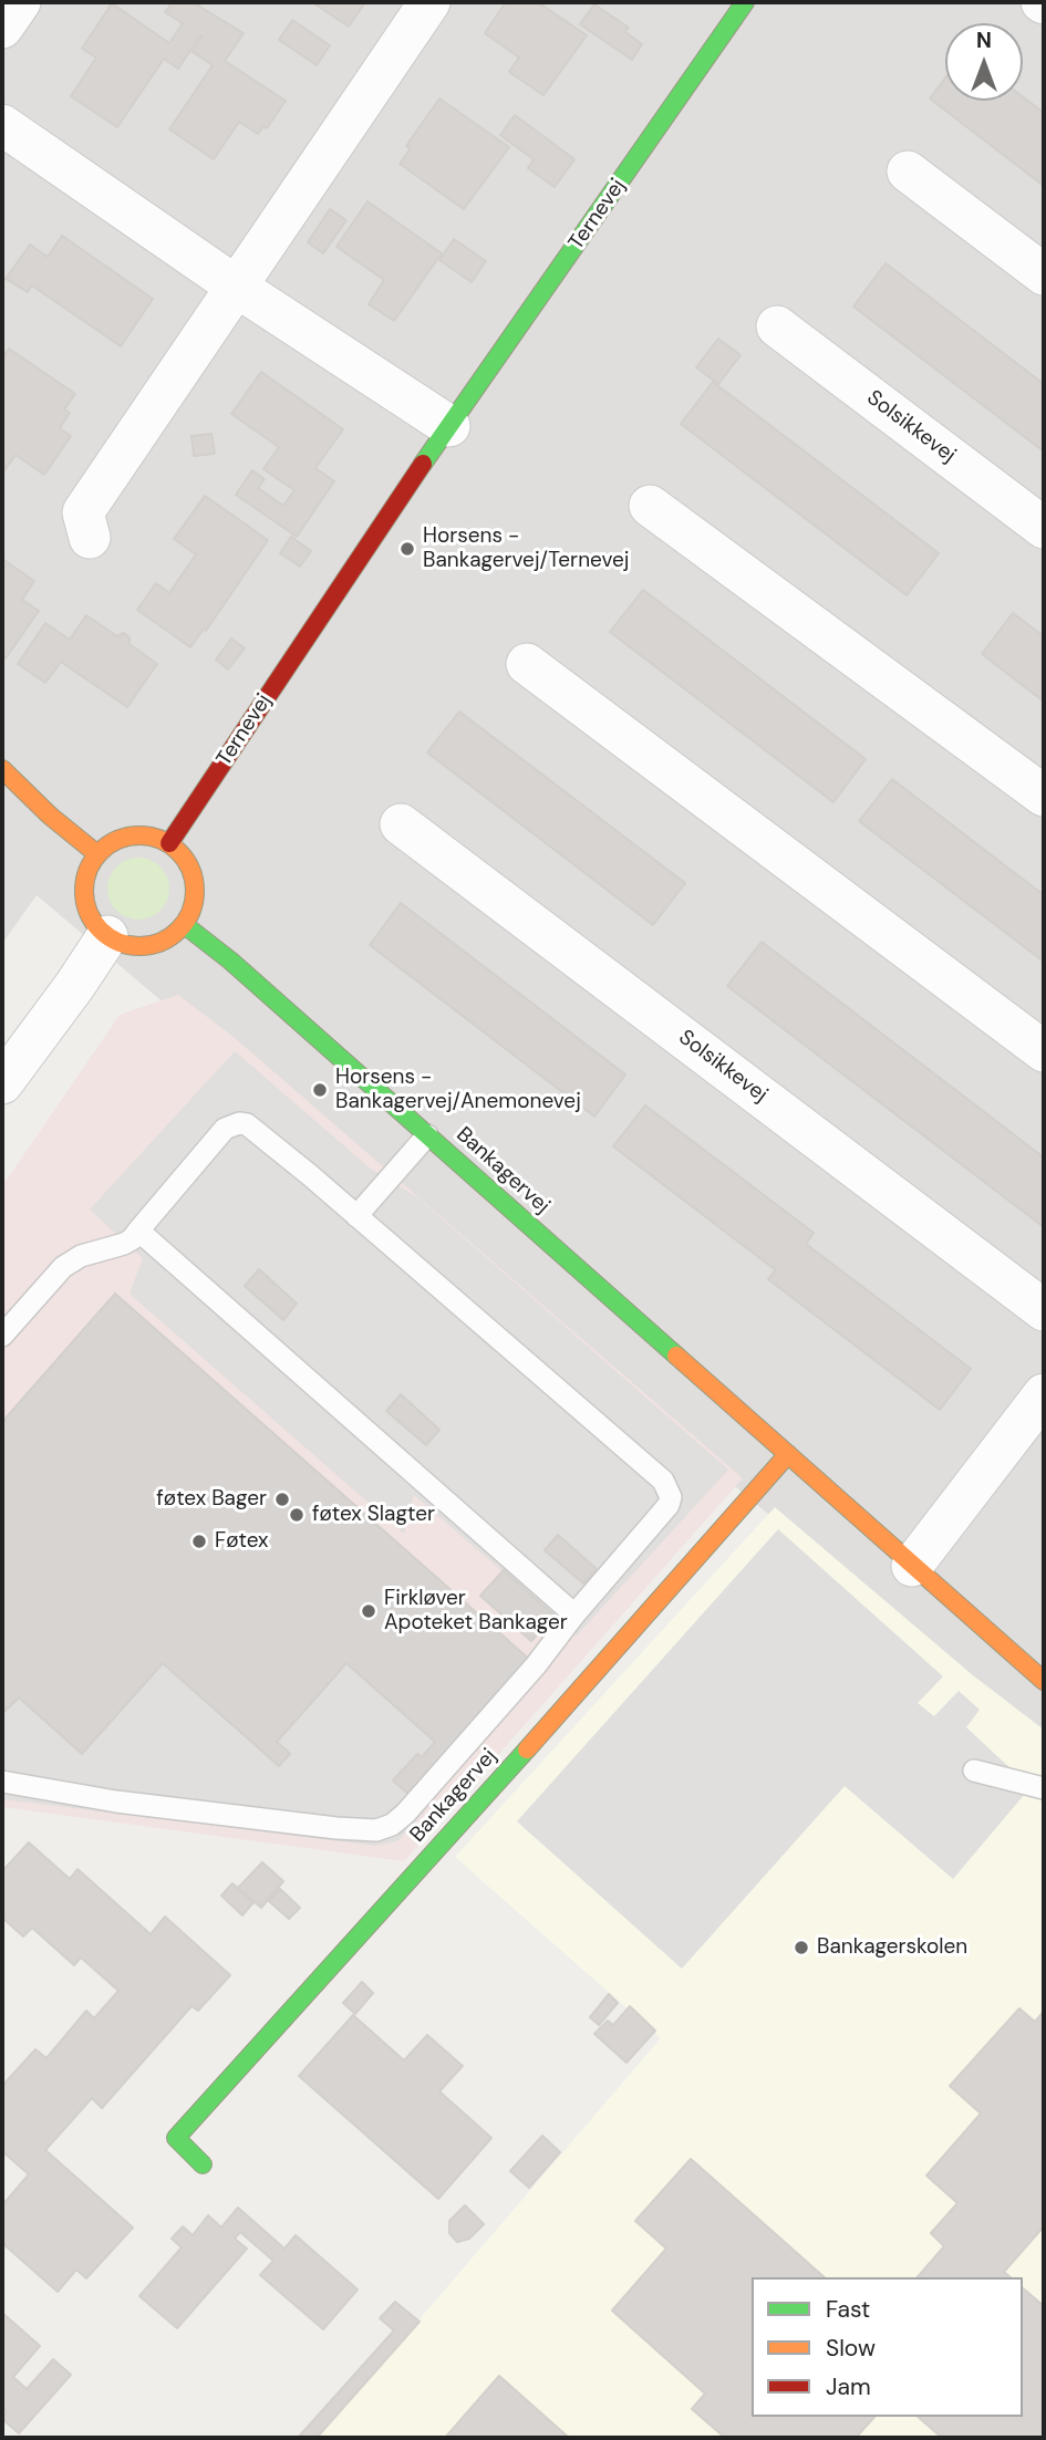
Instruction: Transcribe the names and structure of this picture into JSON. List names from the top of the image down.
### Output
{
  "streets": {
    "street": ["Ternevej", "Solsikkevej", "Bankagervej"]
  },
  "crossings": [
    ["Ternevej", "Bankagervej"]
  ],
  "places": [
    "Horsens - Bankagervej/Ternevej",
    "Horsens - Bankagervej/Anemonevej",
    "føtex Bager",
    "føtex Slagter",
    "Føtex",
    "Firkløver Apoteket Bankager",
    "Bankagerskolen"
  ],
  "legend": ["Fast", "Slow", "Jam"],
  "north": "top"
}
